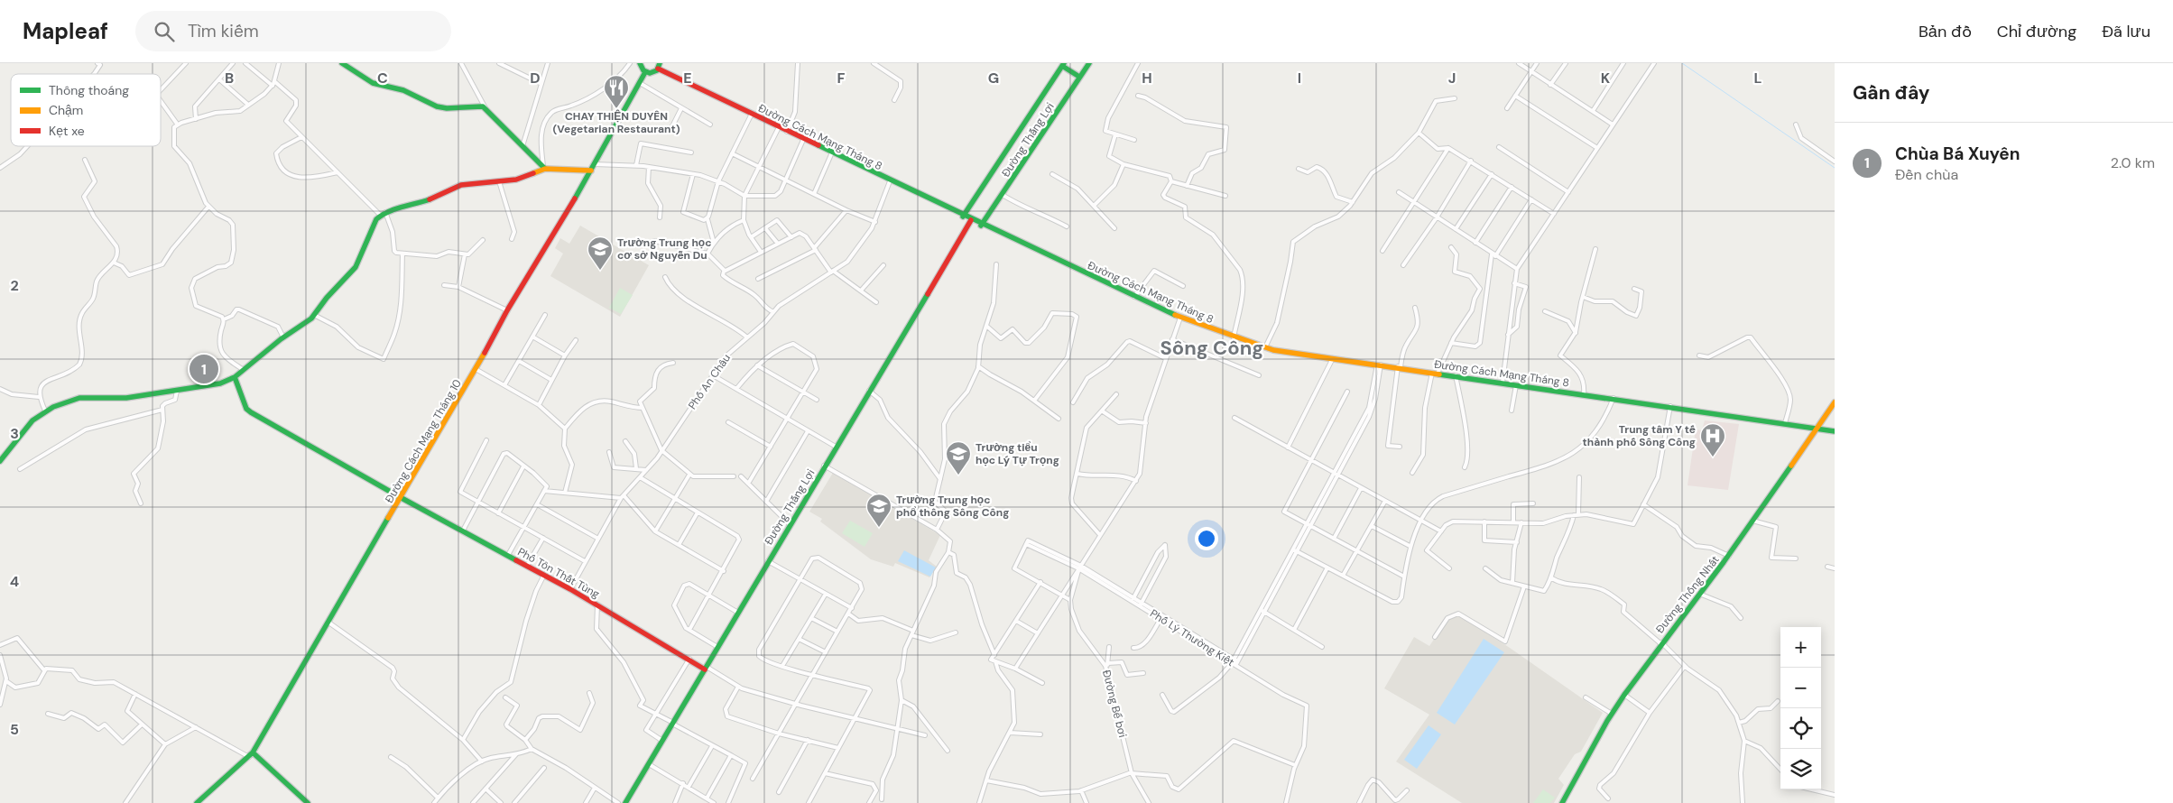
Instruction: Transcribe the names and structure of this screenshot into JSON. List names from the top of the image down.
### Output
{
  "streets": {
    "street": [
      "Đường Cách Mạng Tháng 8",
      "Đường Thắng Lợi",
      "Phố An Châu",
      "Đường Cách Mạng Tháng 10",
      "Phố Tôn Thất Tùng",
      "Đường Thống Nhất",
      "Phố Lý Thường Kiệt",
      "Đường Bể bơi"
    ]
  },
  "crossings": [
    ["Đường Cách Mạng Tháng 8", "Đường Thắng Lợi"],
    ["Đường Cách Mạng Tháng 8", "Phố An Châu"],
    ["Đường Cách Mạng Tháng 8", "Đường Thống Nhất"],
    ["Đường Thắng Lợi", "Phố Tôn Thất Tùng"],
    ["Phố An Châu", "Phố Tôn Thất Tùng"],
    ["Đường Cách Mạng Tháng 10", "Phố Tôn Thất Tùng"]
  ],
  "districts": ["Sông Công"],
  "places": {
    "restaurant": ["CHAY THIỆN DUYÊN (Vegetarian Restaurant)"],
    "school or university": ["Trường Trung học cơ sở Nguyễn Du", "Trường tiểu học Lý Tự Trọng", "Trường Trung học phổ thông Sông Công"],
    "hospital": ["Trung tâm Y tế thành phố Sông Công"]
  },
  "legend": ["Thông thoáng", "Chậm", "Kẹt xe"],
  "page": {
    "header": "Mapleaf",
    "search": "Tìm kiếm",
    "nav": ["Bản đồ", "Chỉ đường", "Đã lưu"],
    "heading": "Gần đây",
    "list": [
      {
        "mark": "1",
        "name": "Chùa Bá Xuyên",
        "note": "Đền chùa",
        "value": "2.0 km"
      }
    ],
    "pins": "1",
    "map_buttons": ["+", "−"]
  },
  "grid": {
    "columns": [
      "B",
      "C",
      "D",
      "E",
      "F",
      "G",
      "H",
      "I",
      "J",
      "K",
      "L"
    ],
    "rows": [
      "2",
      "3",
      "4",
      "5"
    ]
  }
}
